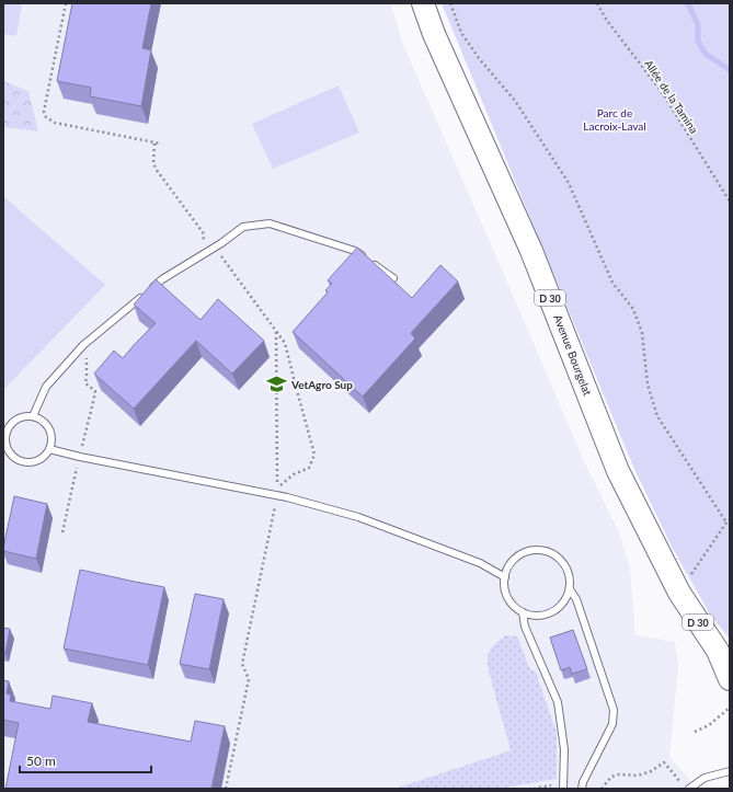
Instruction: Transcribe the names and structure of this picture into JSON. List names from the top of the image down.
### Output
{
  "streets": {
    "main road": ["D 30", "Avenue Bourgelat"],
    "path": ["Allée de la Tamina"]
  },
  "parks": ["Parc de Lacroix-Laval"],
  "places": {
    "school or university": ["VetAgro Sup"]
  },
  "scale_bar": "50 m"
}
